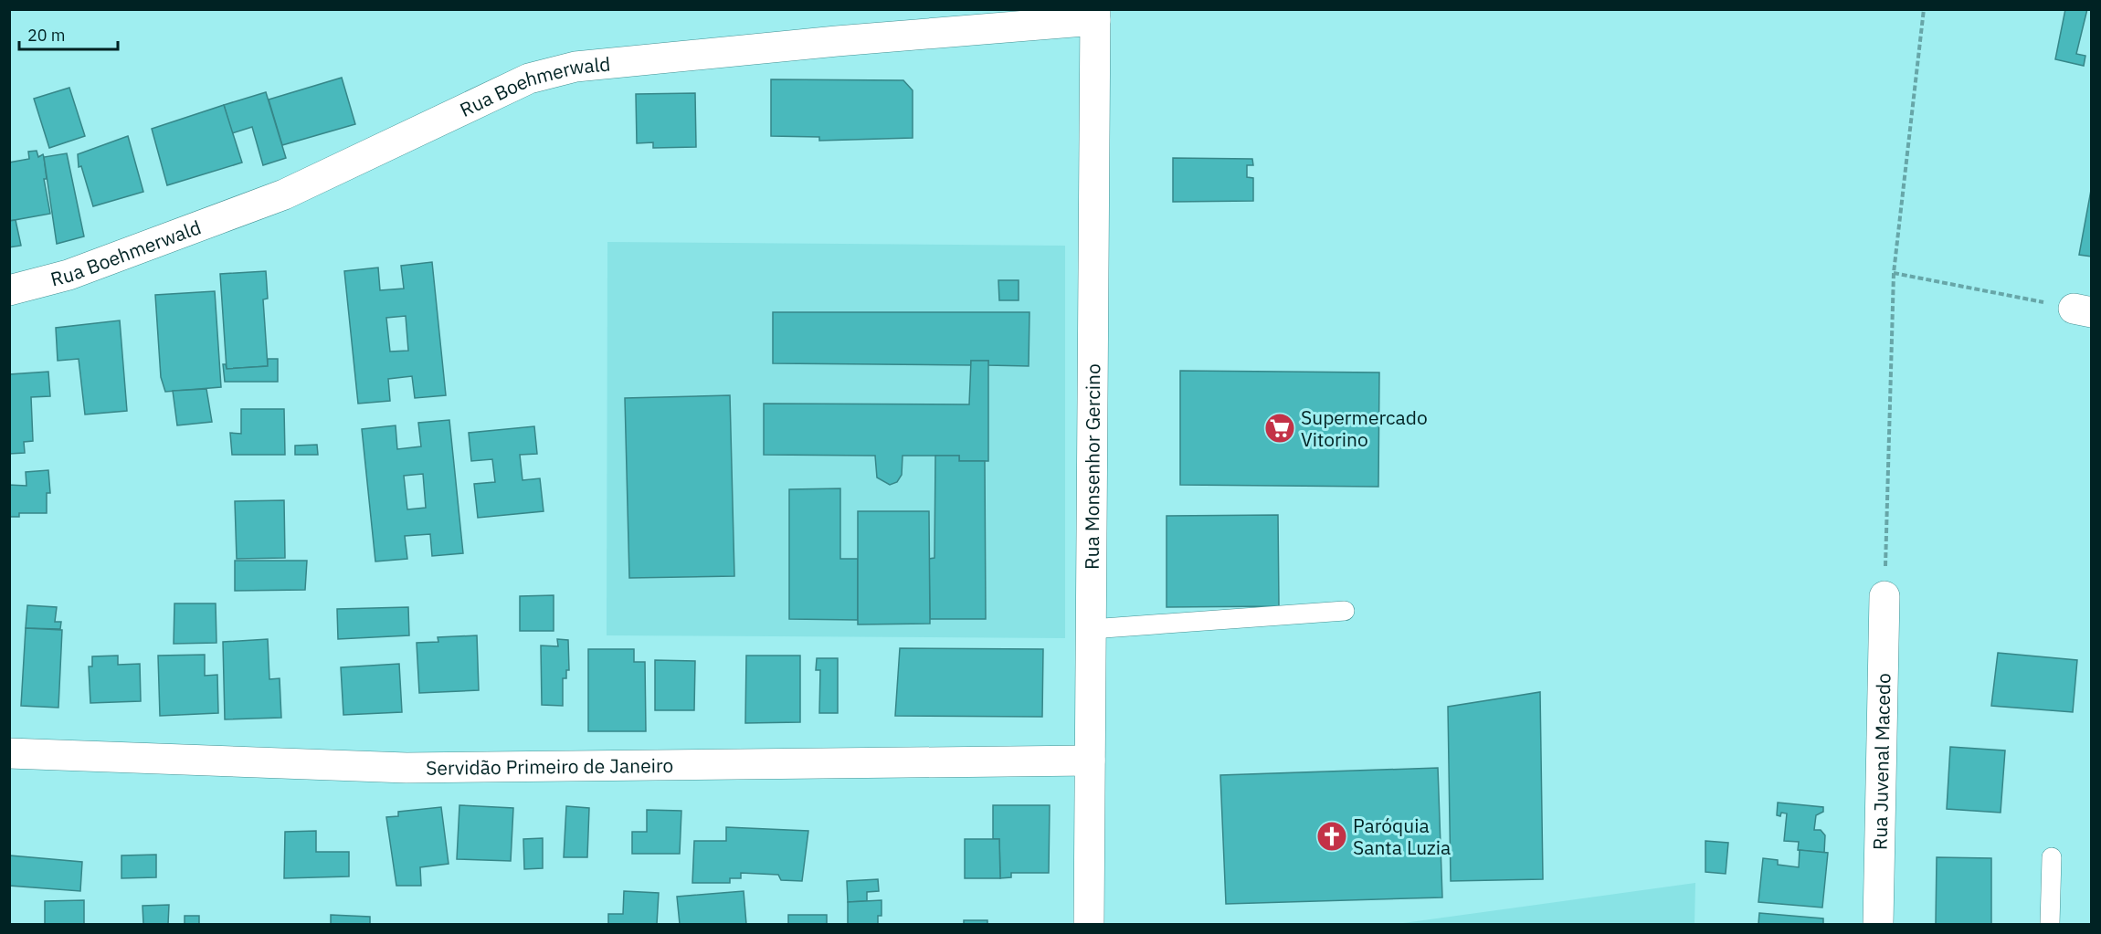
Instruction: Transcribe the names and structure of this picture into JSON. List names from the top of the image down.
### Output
{
  "streets": {
    "street": [
      "Rua Boehmerwald",
      "Rua Monsenhor Gercino",
      "Rua Juvenal Macedo",
      "Servidão Primeiro de Janeiro"
    ]
  },
  "crossings": [
    ["Rua Boehmerwald", "Rua Monsenhor Gercino"],
    ["Rua Monsenhor Gercino", "Servidão Primeiro de Janeiro"]
  ],
  "places": {
    "supermarket": ["Supermercado Vitorino"],
    "church": ["Paróquia Santa Luzia"]
  },
  "scale_bar": "20 m"
}
